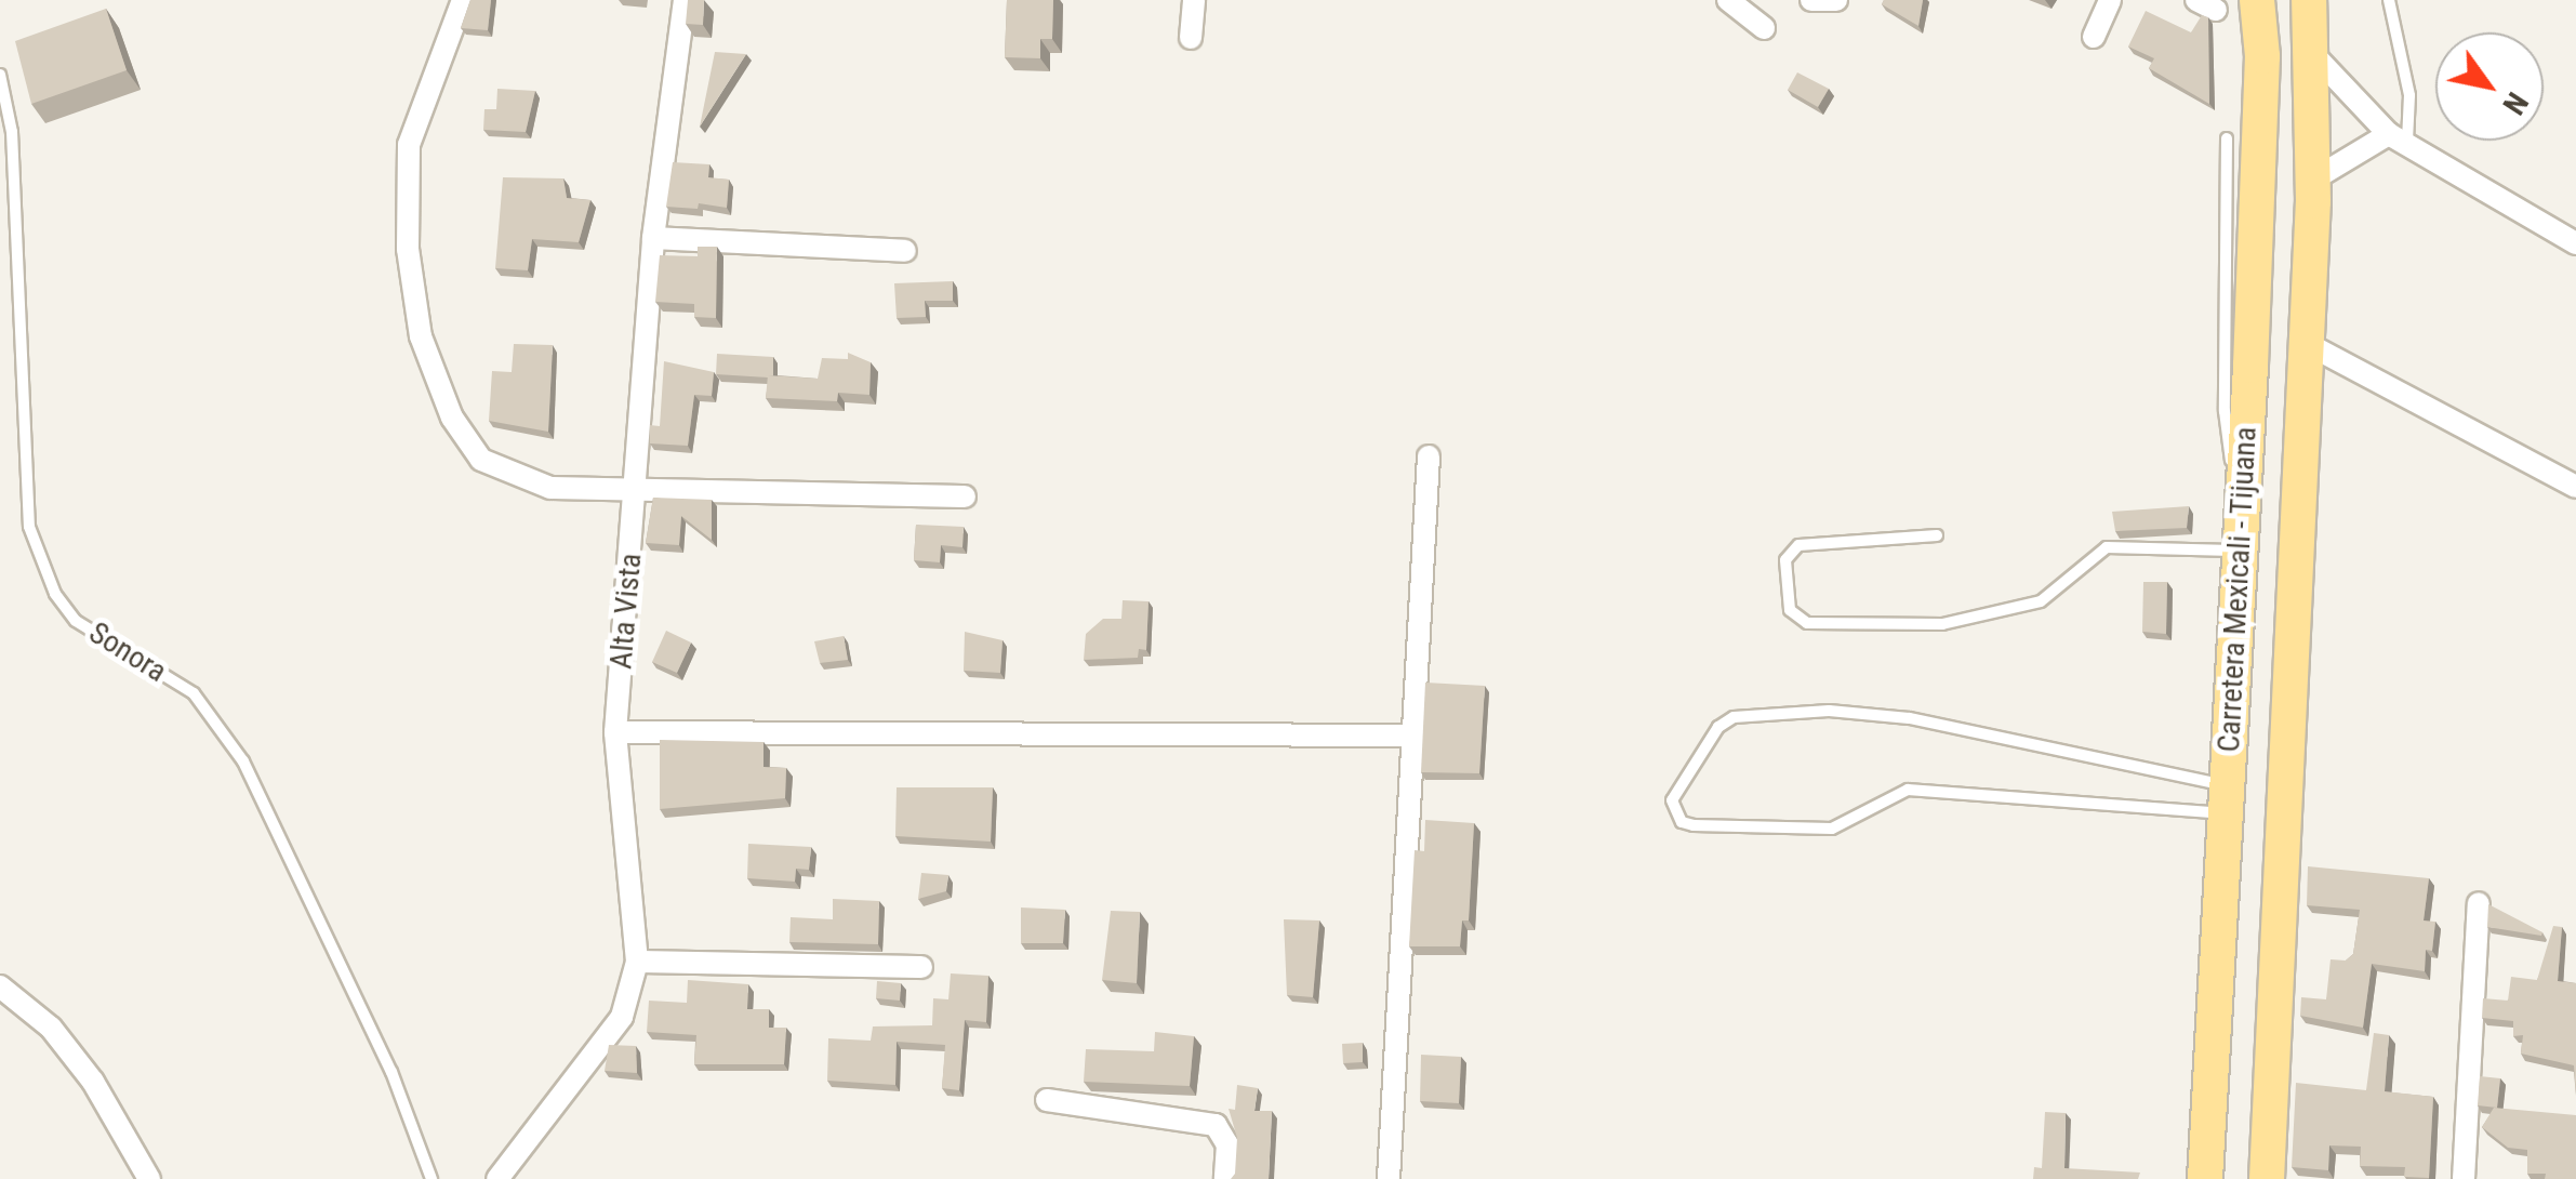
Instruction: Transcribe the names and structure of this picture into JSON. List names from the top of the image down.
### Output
{
  "streets": {
    "main road": ["Carretera Mexicali - Tijuana"],
    "street": ["Alta Vista"],
    "lane": ["Sonora"]
  },
  "north": "bottom right"
}
